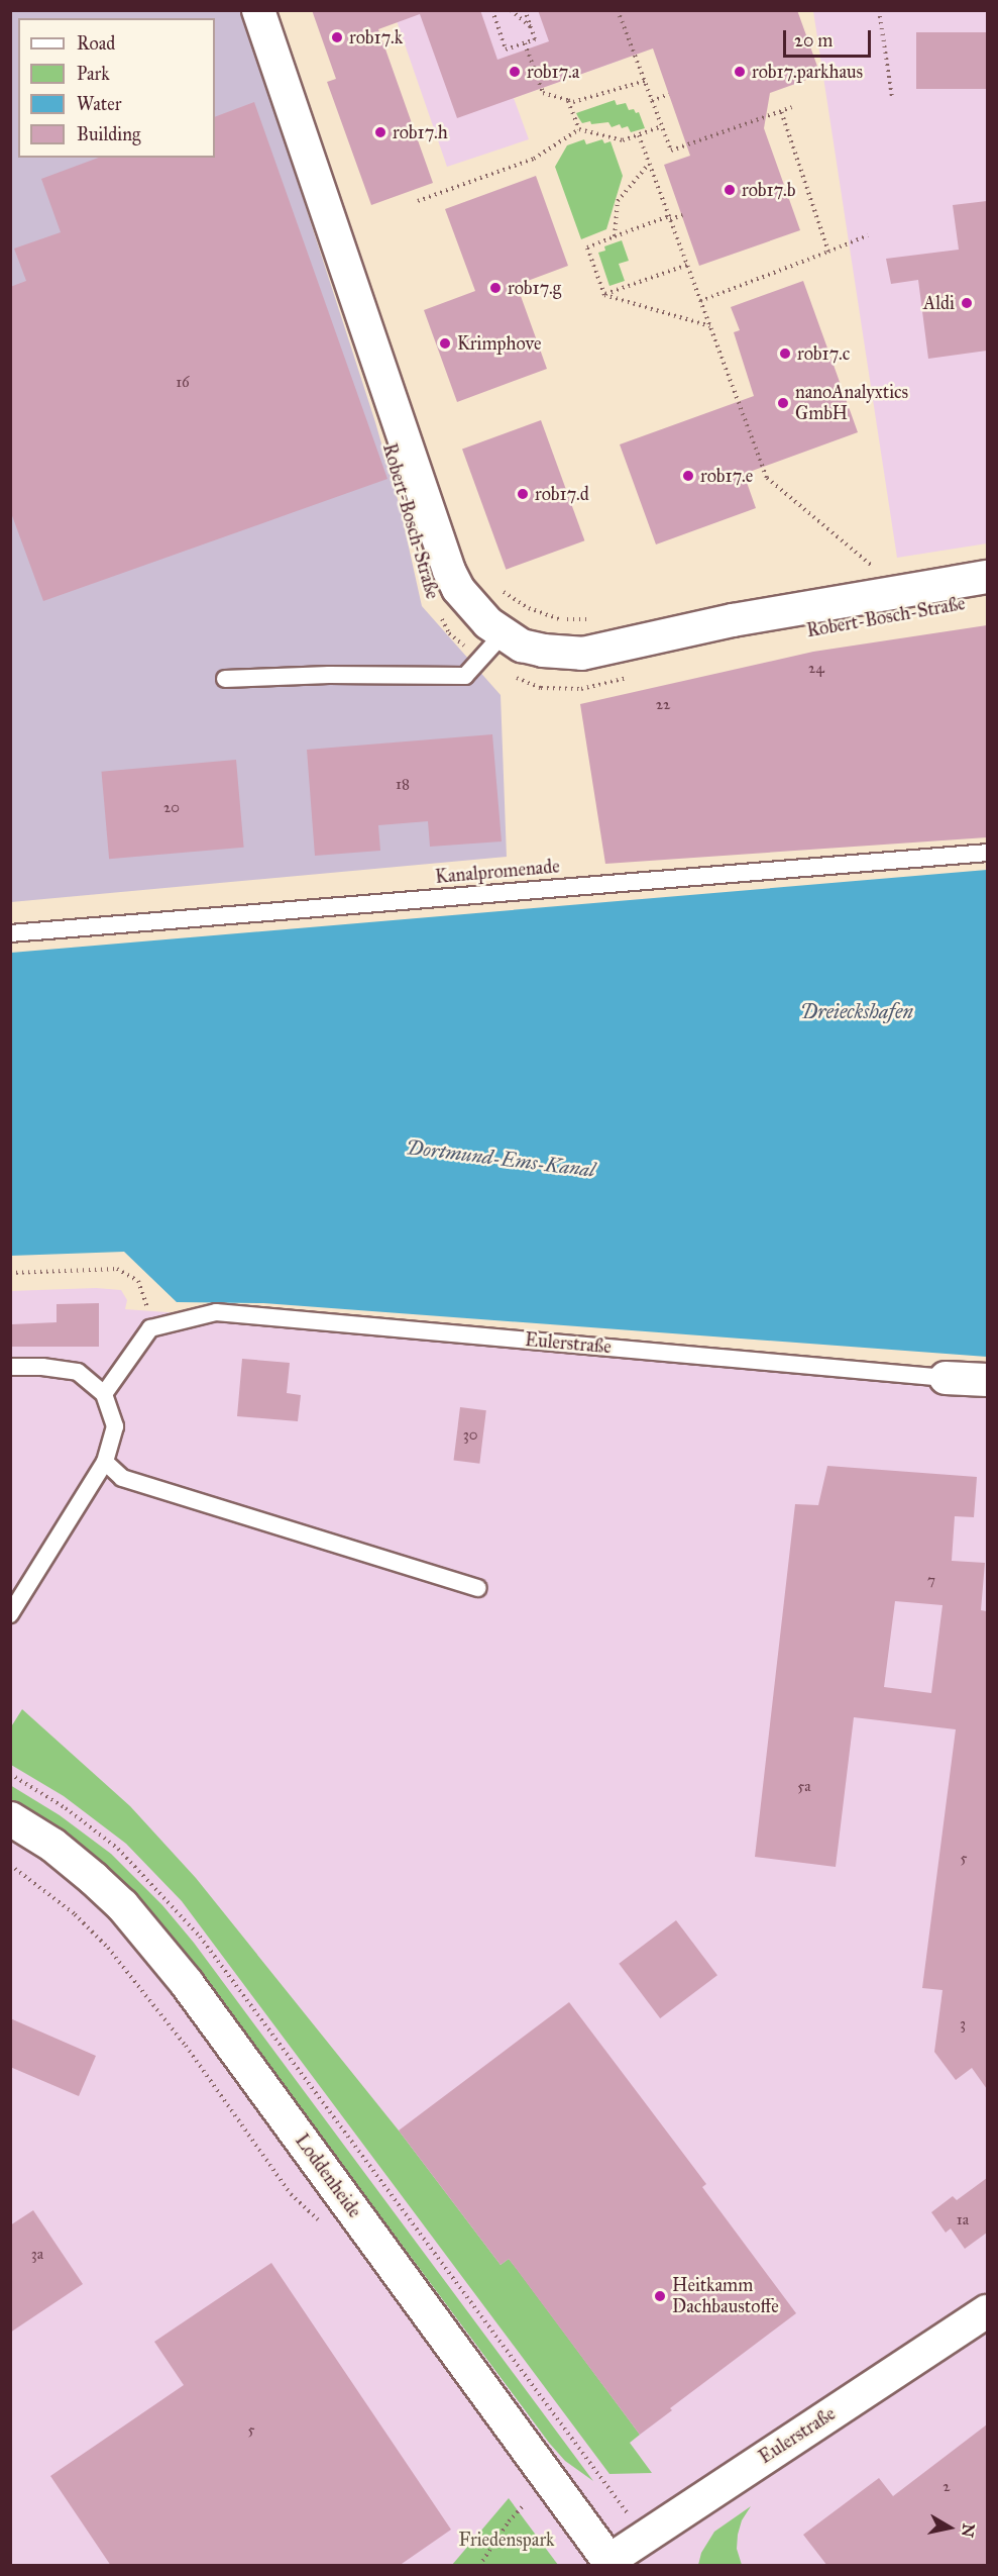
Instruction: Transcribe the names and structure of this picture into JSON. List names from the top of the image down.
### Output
{
  "streets": {
    "street": ["Robert-Bosch-Straße", "Eulerstraße", "Loddenheide"],
    "lane": ["Kanalpromenade"]
  },
  "crossings": [
    ["Eulerstraße", "Loddenheide"]
  ],
  "water": ["Dreieckshafen", "Dortmund-Ems-Kanal"],
  "parks": ["Friedenspark"],
  "places": [
    "rob17.k",
    "rob17.a",
    "rob17.parkhaus",
    "rob17.h",
    "rob17.b",
    "rob17.g",
    "Aldi",
    "Krimphove",
    "rob17.c",
    "nanoAnalyxtics GmbH",
    "rob17.e",
    "rob17.d",
    "Heitkamm Dachbaustoffe"
  ],
  "house_numbers": [
    "16",
    "24",
    "22",
    "18",
    "20",
    "30",
    "7",
    "5a",
    "5",
    "3",
    "1a",
    "3a",
    "5",
    "2"
  ],
  "legend": [
    "Road",
    "Park",
    "Water",
    "Building"
  ],
  "scale_bar": "20 m",
  "north": "right"
}
